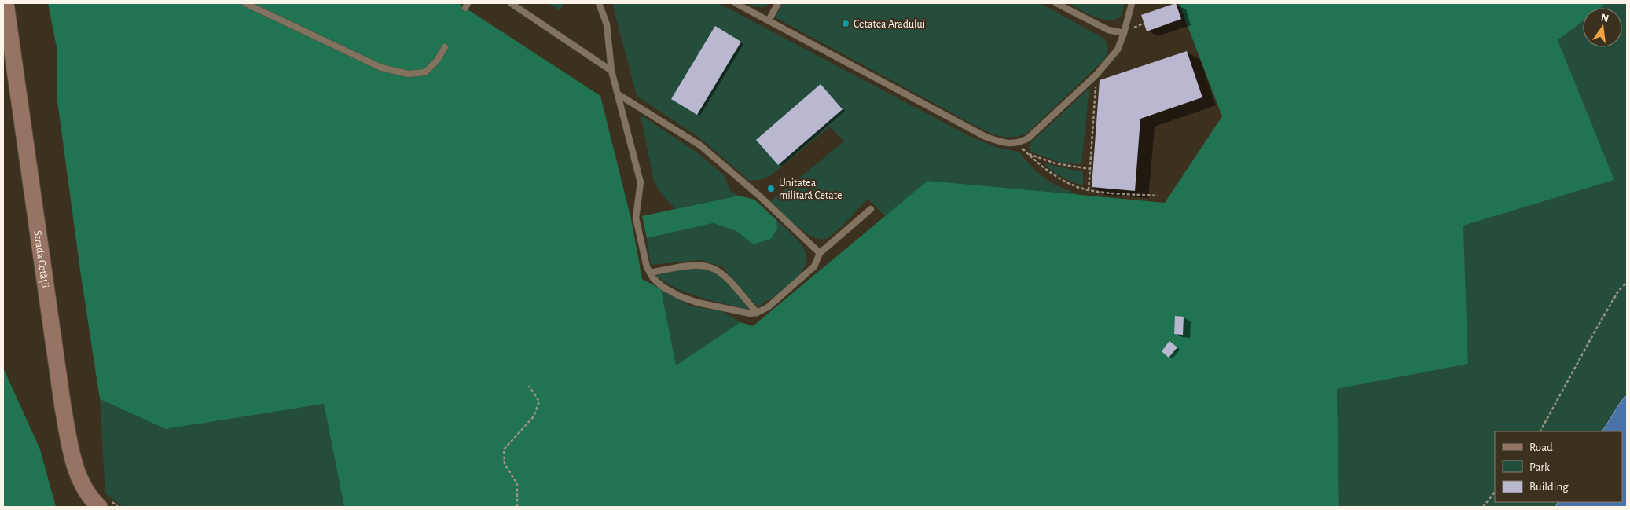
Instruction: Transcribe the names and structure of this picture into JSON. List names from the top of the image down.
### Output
{
  "streets": {
    "main road": ["Strada Cetății"]
  },
  "places": ["Cetatea Aradului", "Unitatea militară Cetate"],
  "legend": ["Road", "Park", "Building"],
  "north": "top"
}
